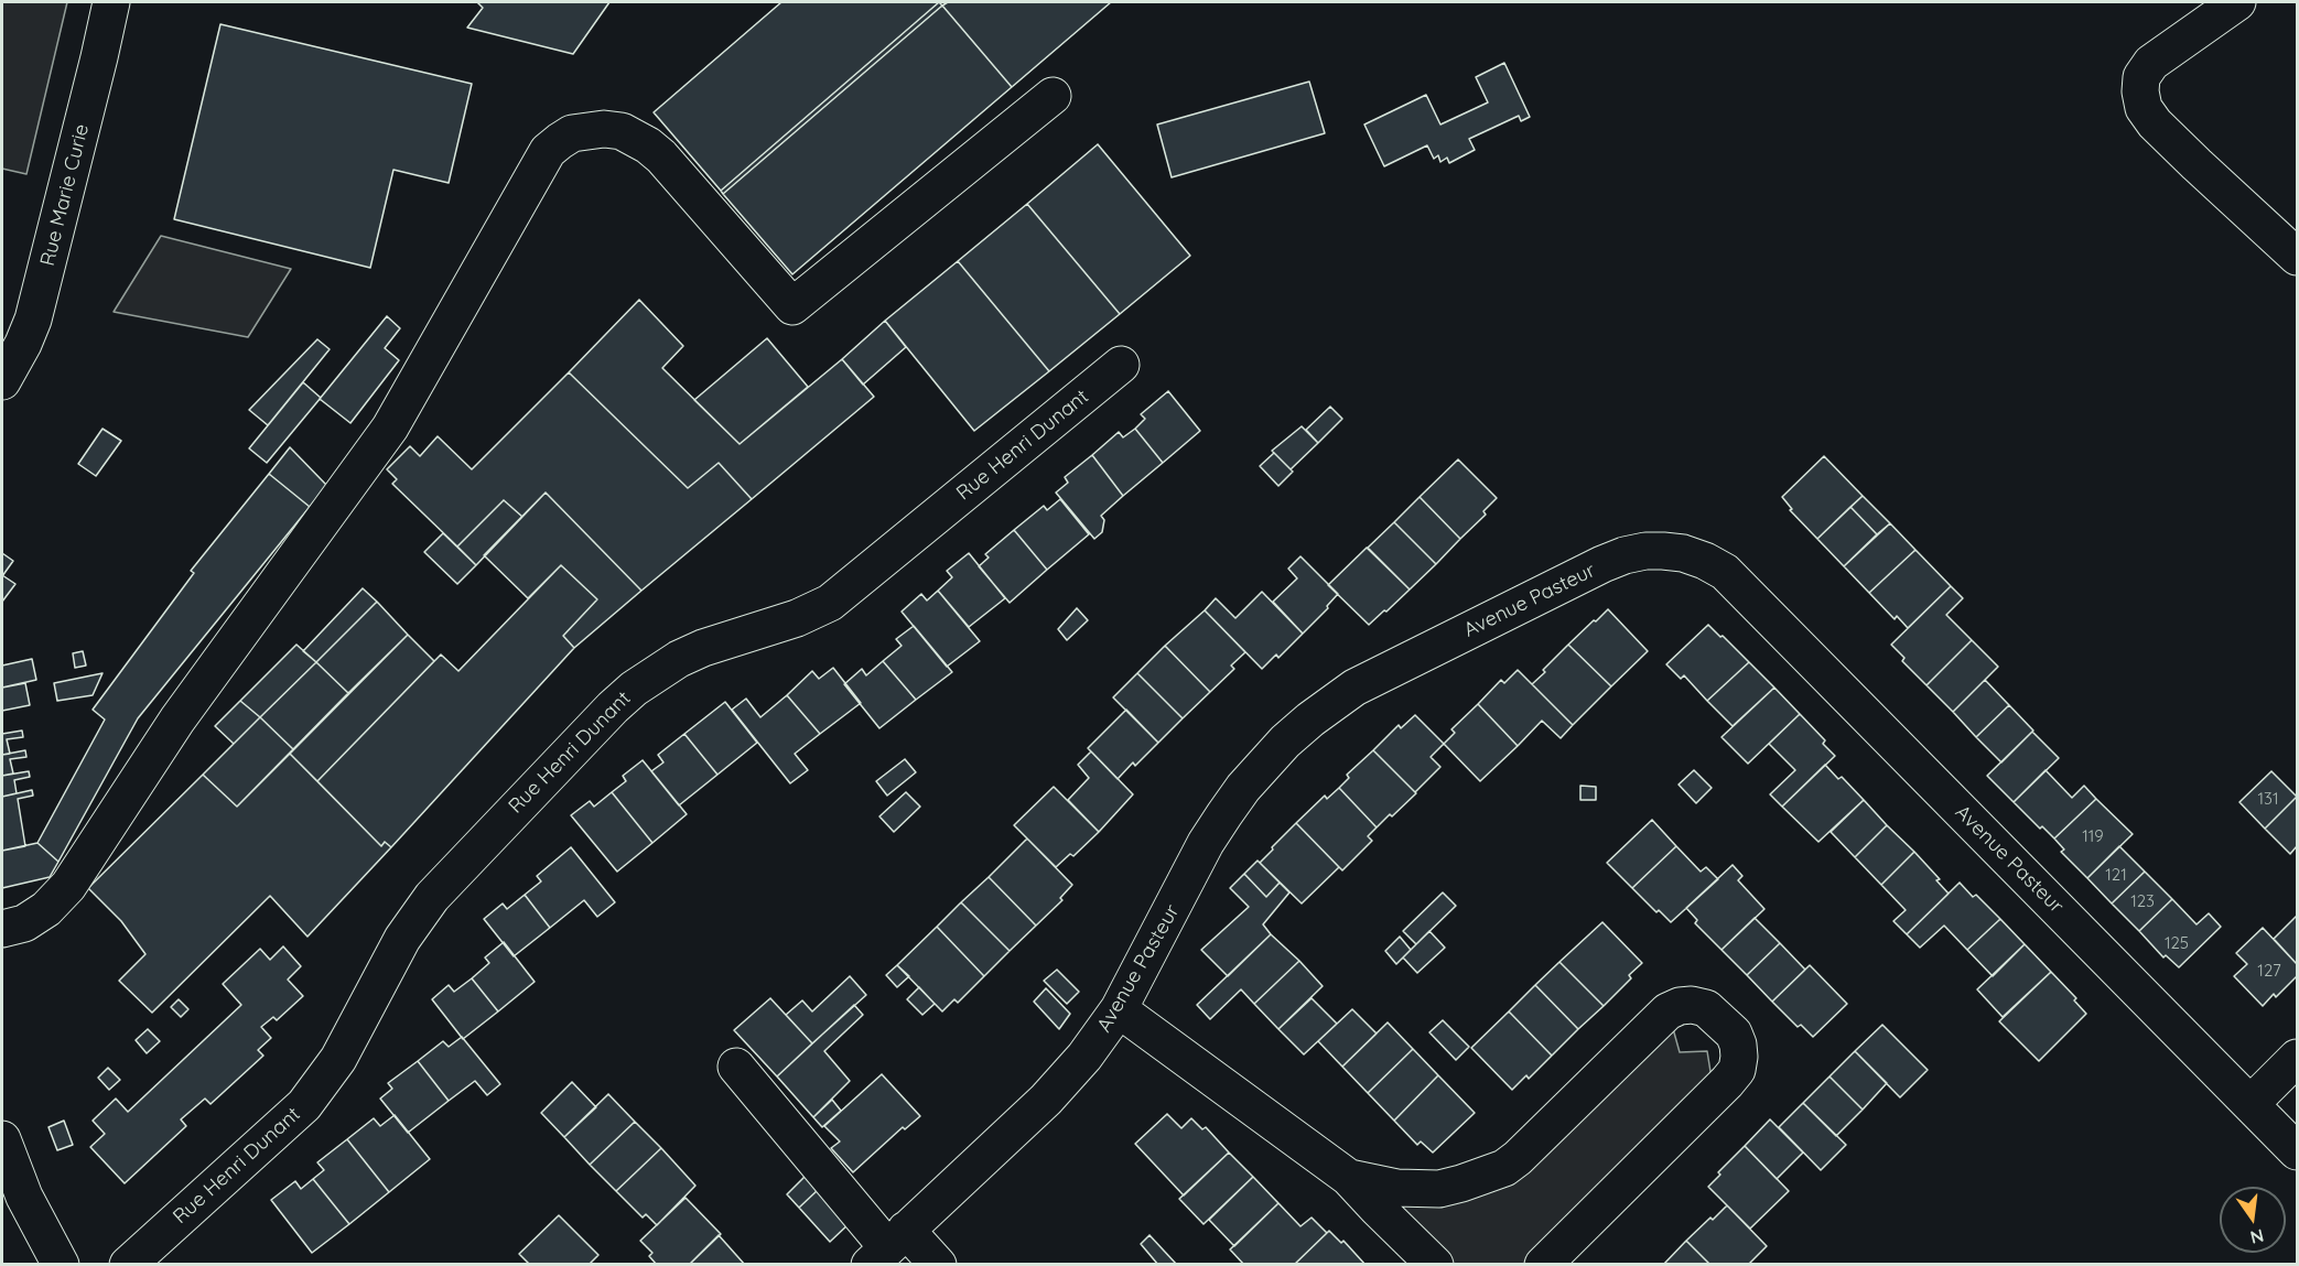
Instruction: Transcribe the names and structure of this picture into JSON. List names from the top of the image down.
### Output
{
  "streets": {
    "street": ["Rue Marie Curie", "Rue Henri Dunant", "Avenue Pasteur"]
  },
  "house_numbers": [
    "131",
    "119",
    "121",
    "123",
    "125",
    "127"
  ],
  "north": "bottom"
}
